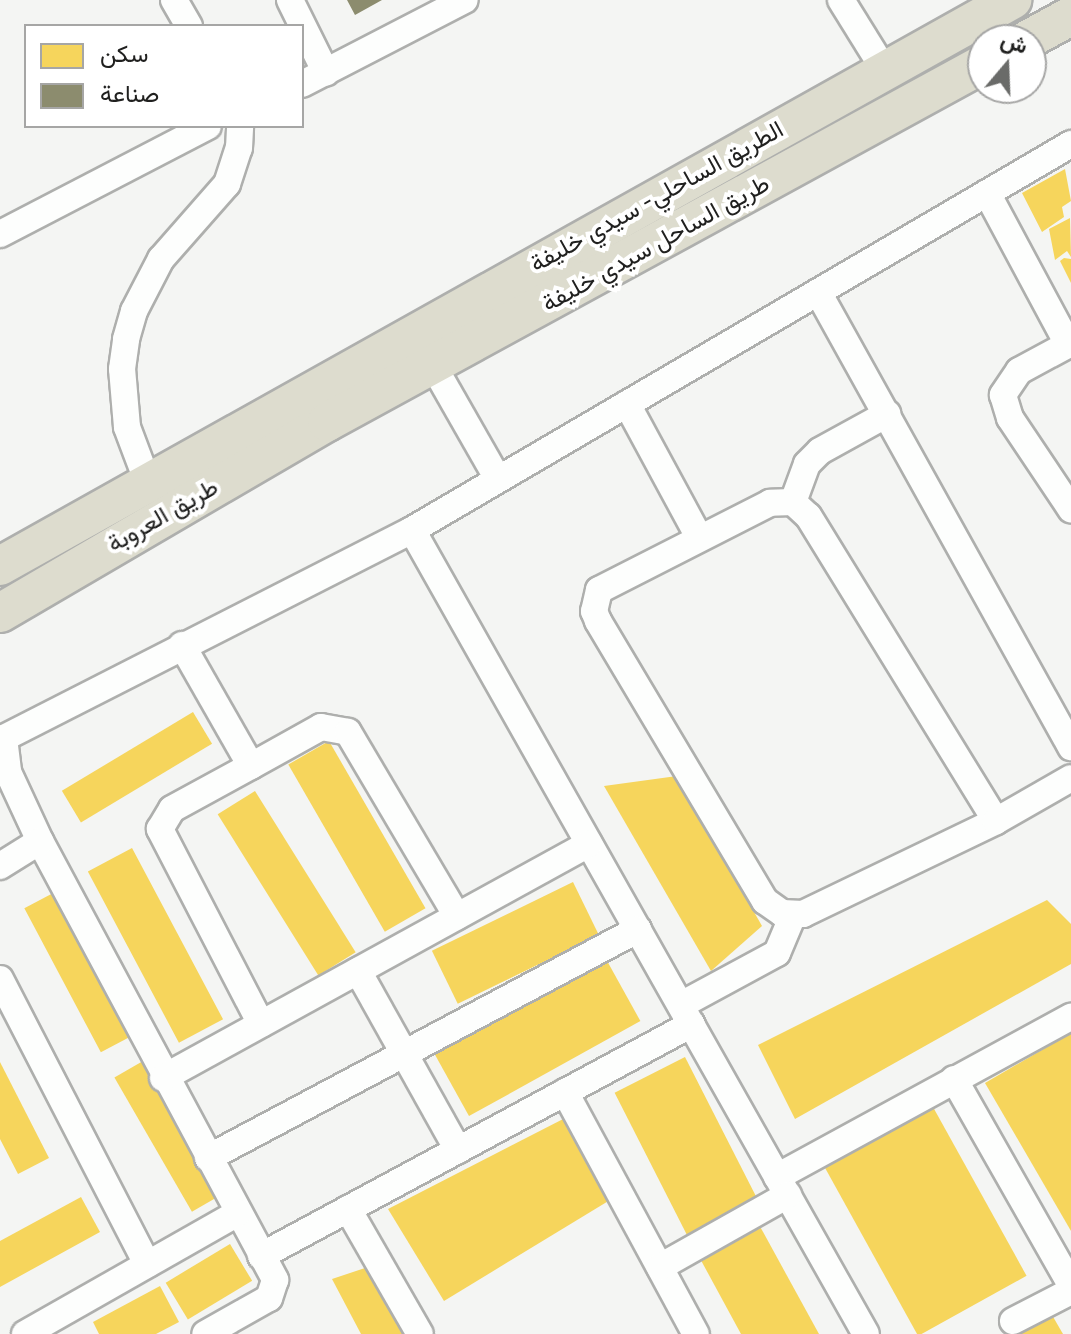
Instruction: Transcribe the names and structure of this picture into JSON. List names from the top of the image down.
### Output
{
  "streets": {
    "highway": ["الطريق الساحلي- سيدي خليفة", "طريق الساحل سيدي خليفة", "طريق العروبة"]
  },
  "crossings": [
    ["الطريق الساحلي- سيدي خليفة", "طريق العروبة"],
    ["طريق الساحل سيدي خليفة", "طريق العروبة"]
  ],
  "legend": ["سكن", "صناعة"],
  "north": "top"
}
